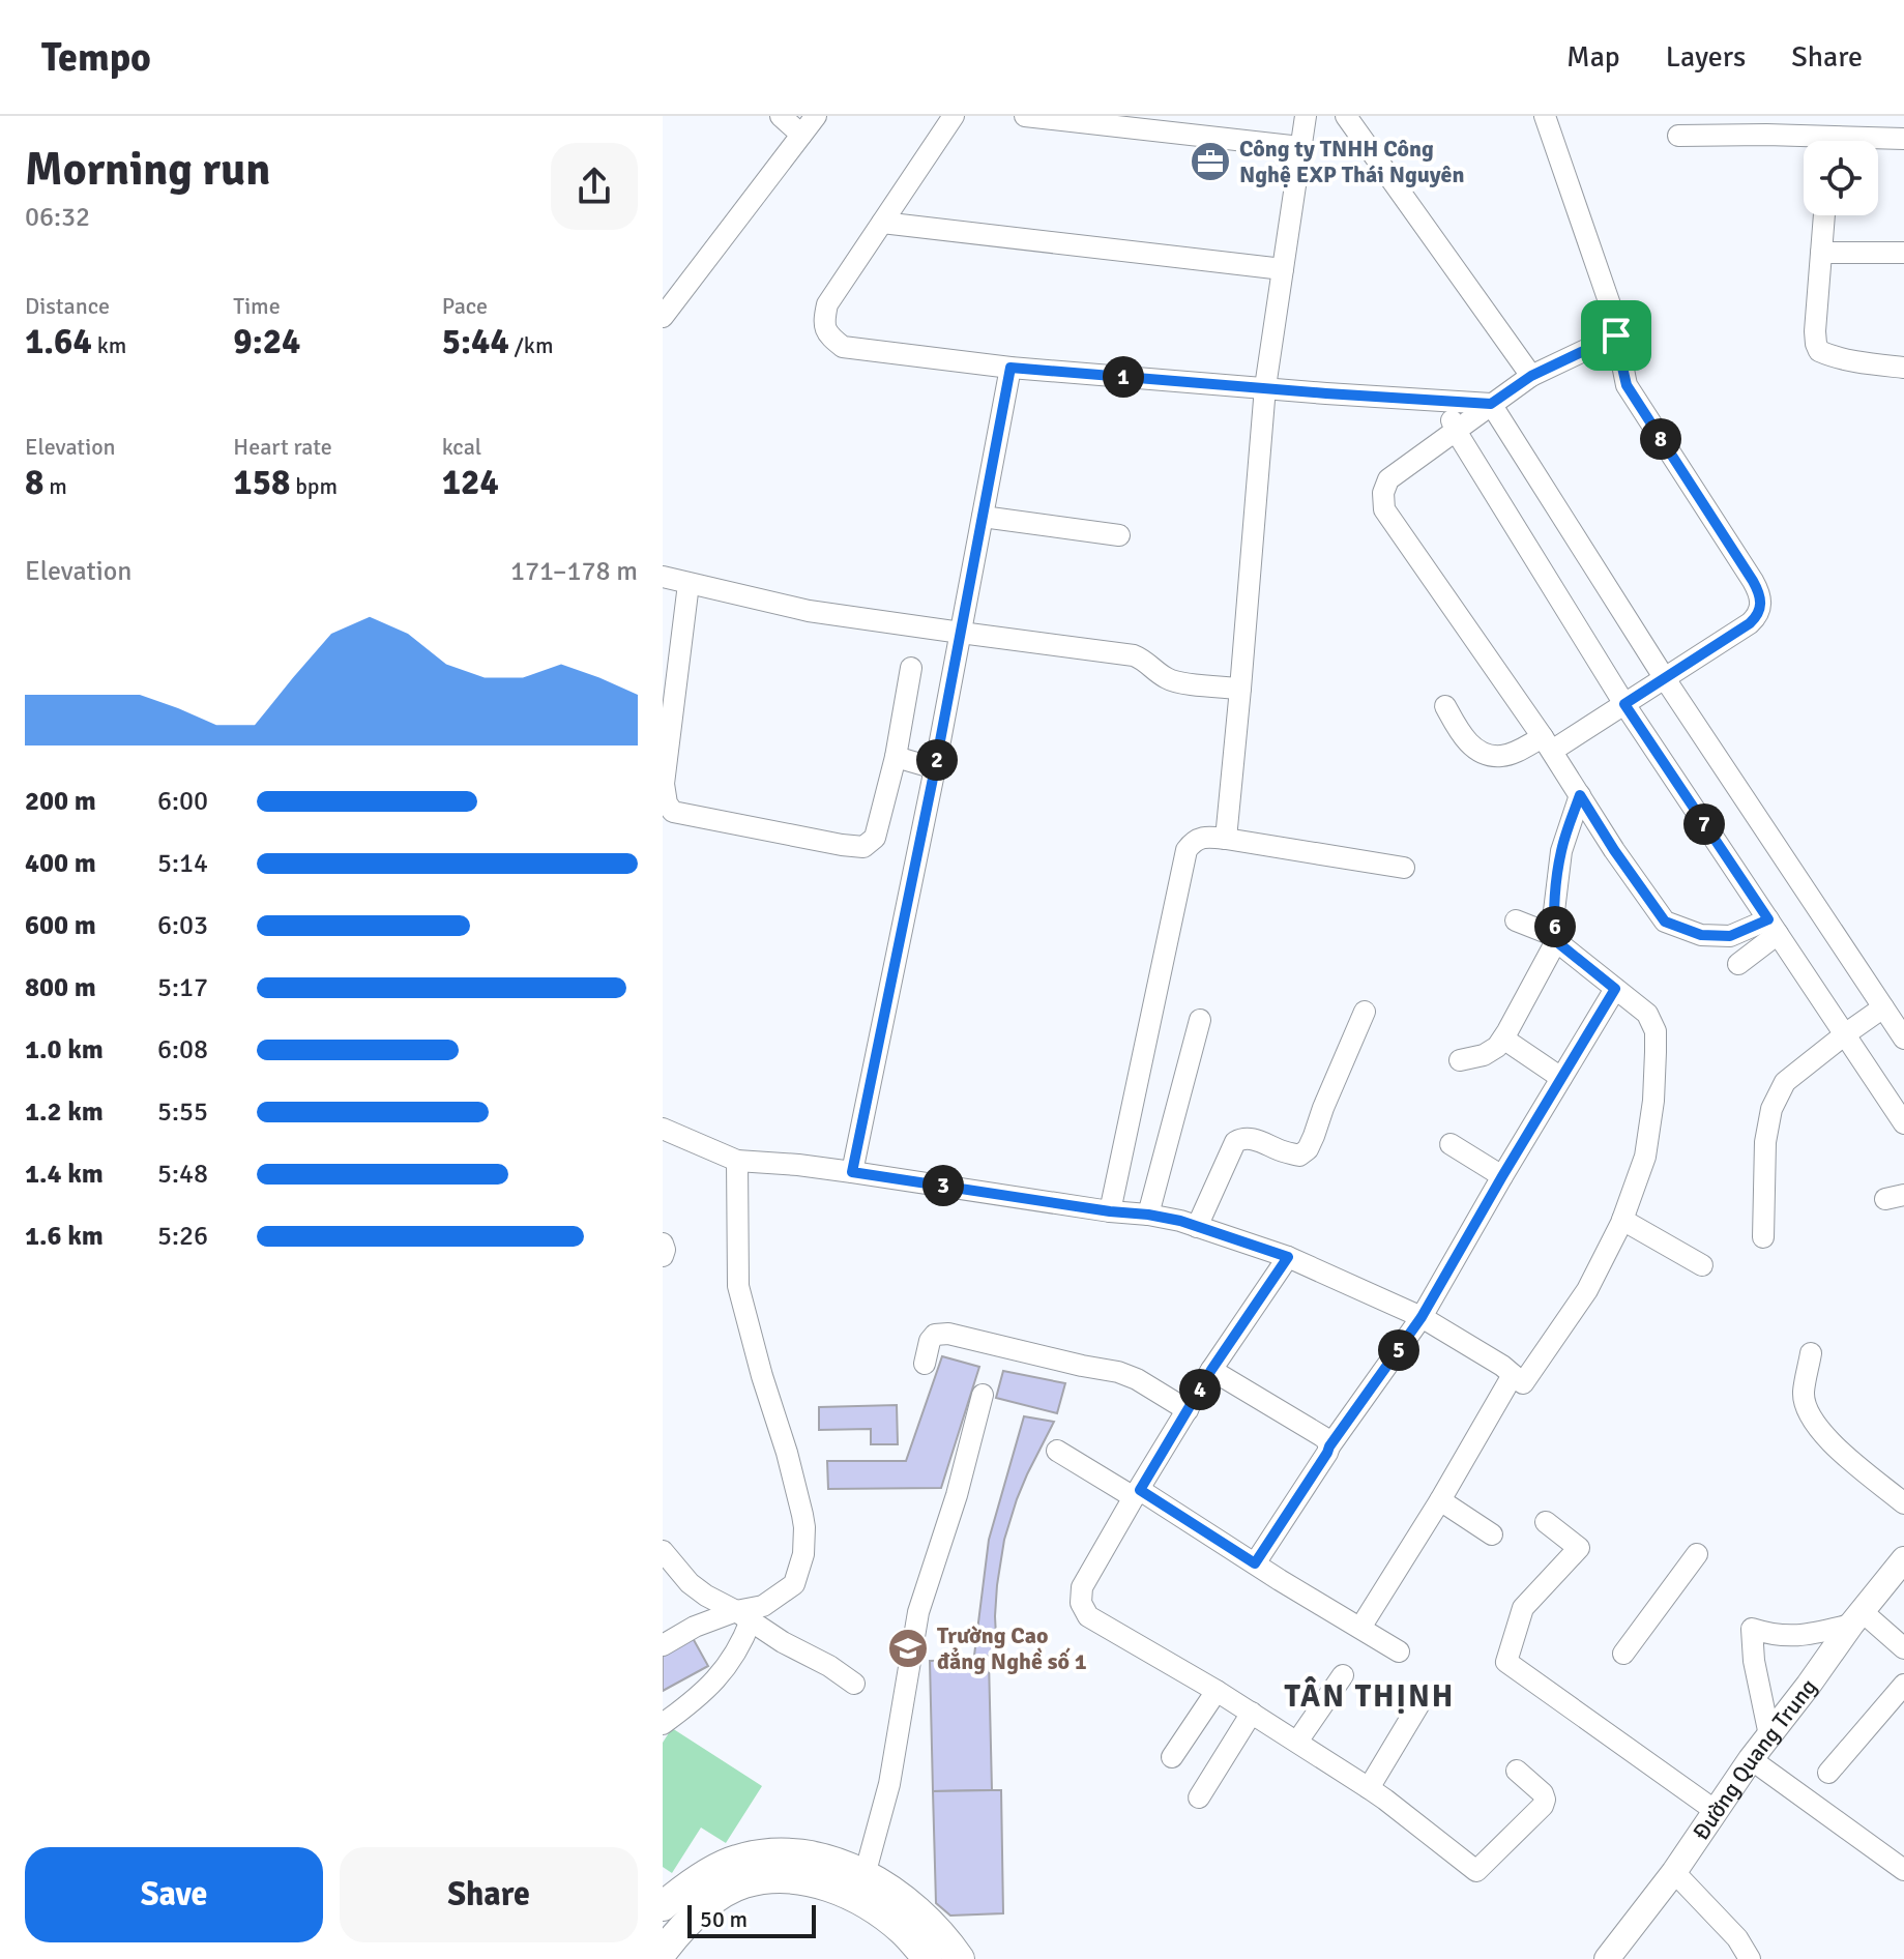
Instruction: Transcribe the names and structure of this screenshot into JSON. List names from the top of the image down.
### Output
{
  "streets": {
    "main road": ["Đường Quang Trung"]
  },
  "districts": ["TÂN THỊNH"],
  "places": {
    "office": ["Công ty TNHH Công Nghệ EXP Thái Nguyên"],
    "school or university": ["Trường Cao đẳng Nghề số 1"]
  },
  "scale_bar": "50 m",
  "page": {
    "header": "Tempo",
    "nav": ["Map", "Layers", "Share"],
    "heading": ["Morning run", "06:32"],
    "stats": [
      ["Distance", "1.64 km"],
      ["Time", "9:24"],
      ["Pace", "5:44 /km"],
      ["Elevation", "8 m"],
      ["Heart rate", "158 bpm"],
      ["kcal", "124"]
    ],
    "pins": [
      "1",
      "8",
      "2",
      "7",
      "6",
      "3",
      "5",
      "4"
    ],
    "chart": ["Elevation", "171–178 m"],
    "list": [
      {
        "name": "200 m",
        "note": "6:00"
      },
      {
        "name": "400 m",
        "note": "5:14"
      },
      {
        "name": "600 m",
        "note": "6:03"
      },
      {
        "name": "800 m",
        "note": "5:17"
      },
      {
        "name": "1.0 km",
        "note": "6:08"
      },
      {
        "name": "1.2 km",
        "note": "5:55"
      },
      {
        "name": "1.4 km",
        "note": "5:48"
      },
      {
        "name": "1.6 km",
        "note": "5:26"
      }
    ],
    "buttons": ["Save", "Share"],
    "scale": "50 m"
  }
}
